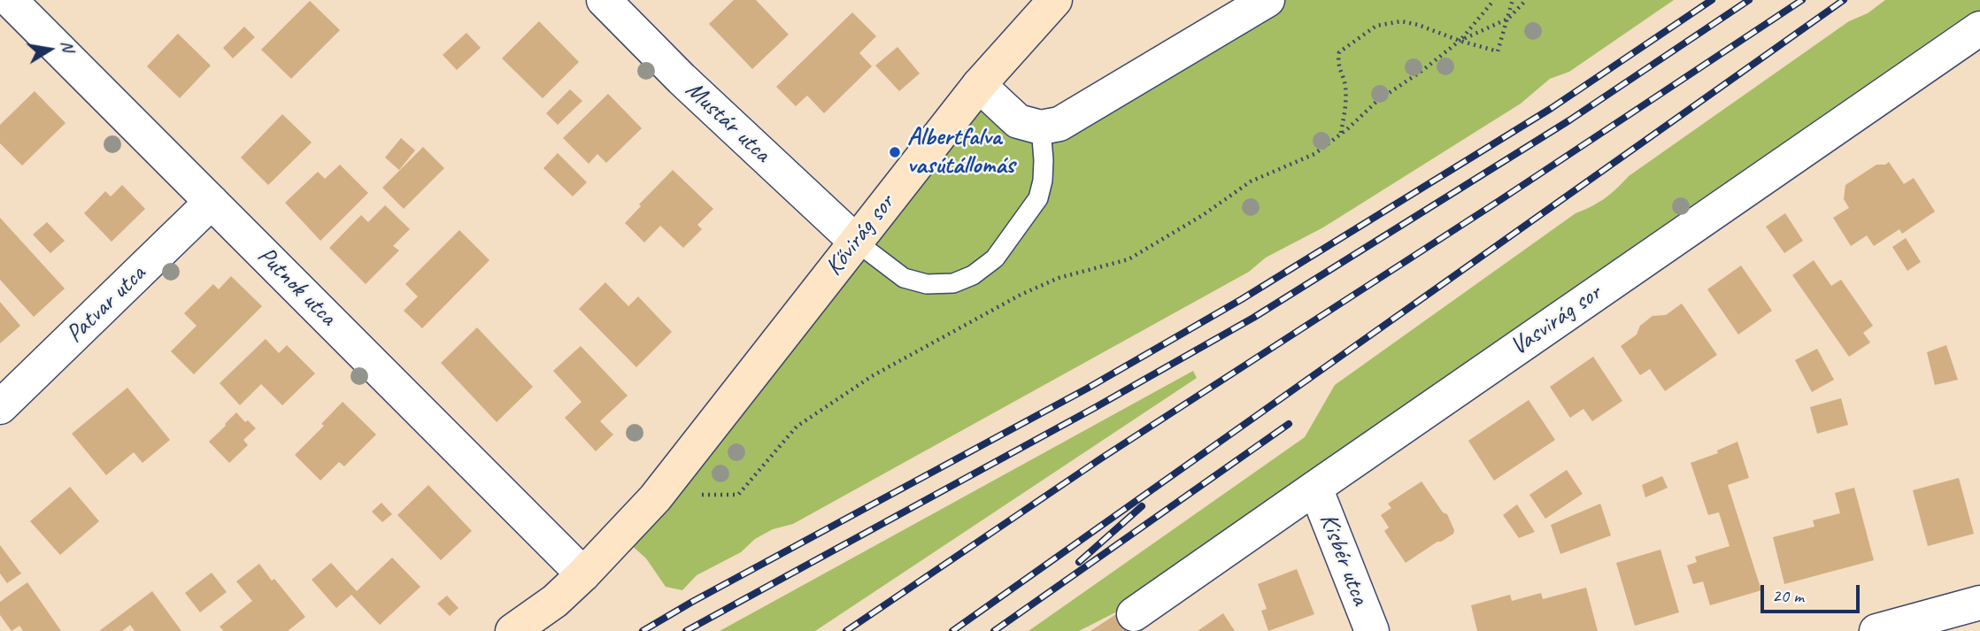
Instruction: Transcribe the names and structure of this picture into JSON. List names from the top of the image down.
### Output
{
  "streets": {
    "street": [
      "Mustár utca",
      "Kővirág sor",
      "Putnok utca",
      "Patvar utca",
      "Vasvirág sor",
      "Kisbér utca"
    ]
  },
  "crossings": [
    ["Mustár utca", "Kővirág sor"],
    ["Kővirág sor", "Putnok utca"],
    ["Putnok utca", "Patvar utca"],
    ["Vasvirág sor", "Kisbér utca"]
  ],
  "places": ["Albertfalva vasútállomás"],
  "scale_bar": "20 m",
  "north": "right"
}
